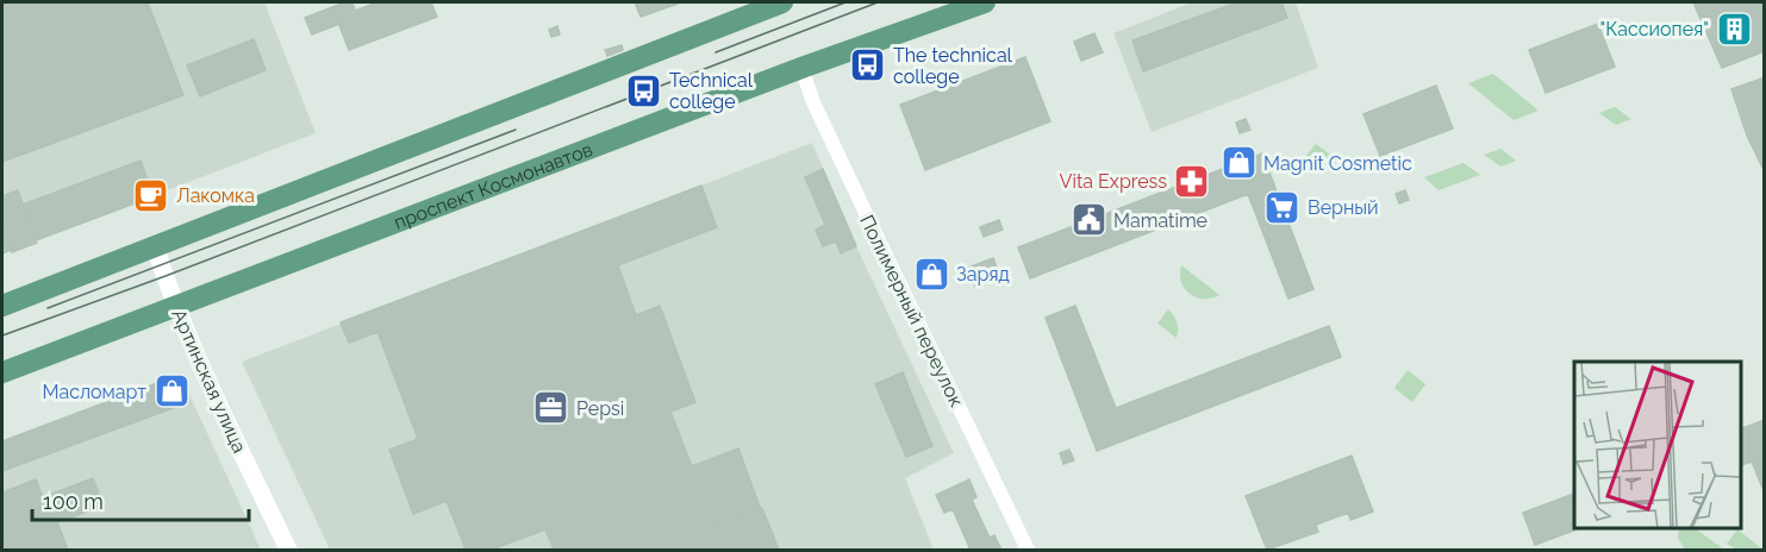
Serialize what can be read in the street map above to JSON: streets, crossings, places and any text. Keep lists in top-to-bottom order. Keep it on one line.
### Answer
{"streets":{"main road":["проспект Космонавтов"],"street":["Полимерный переулок","Артинская улица"]},"crossings":[["проспект Космонавтов","Полимерный переулок"],["проспект Космонавтов","Артинская улица"]],"places":{"building":["\"Кассиопея\""],"bus stop":["The technical college","Technical college"],"shop":["Magnit Cosmetic","Заряд","Масломарт"],"pharmacy":["Vita Express"],"cafe":["Лакомка"],"supermarket":["Верный"],"public building":["Mamatime"],"office":["Pepsi"]},"scale_bar":"100 m"}
